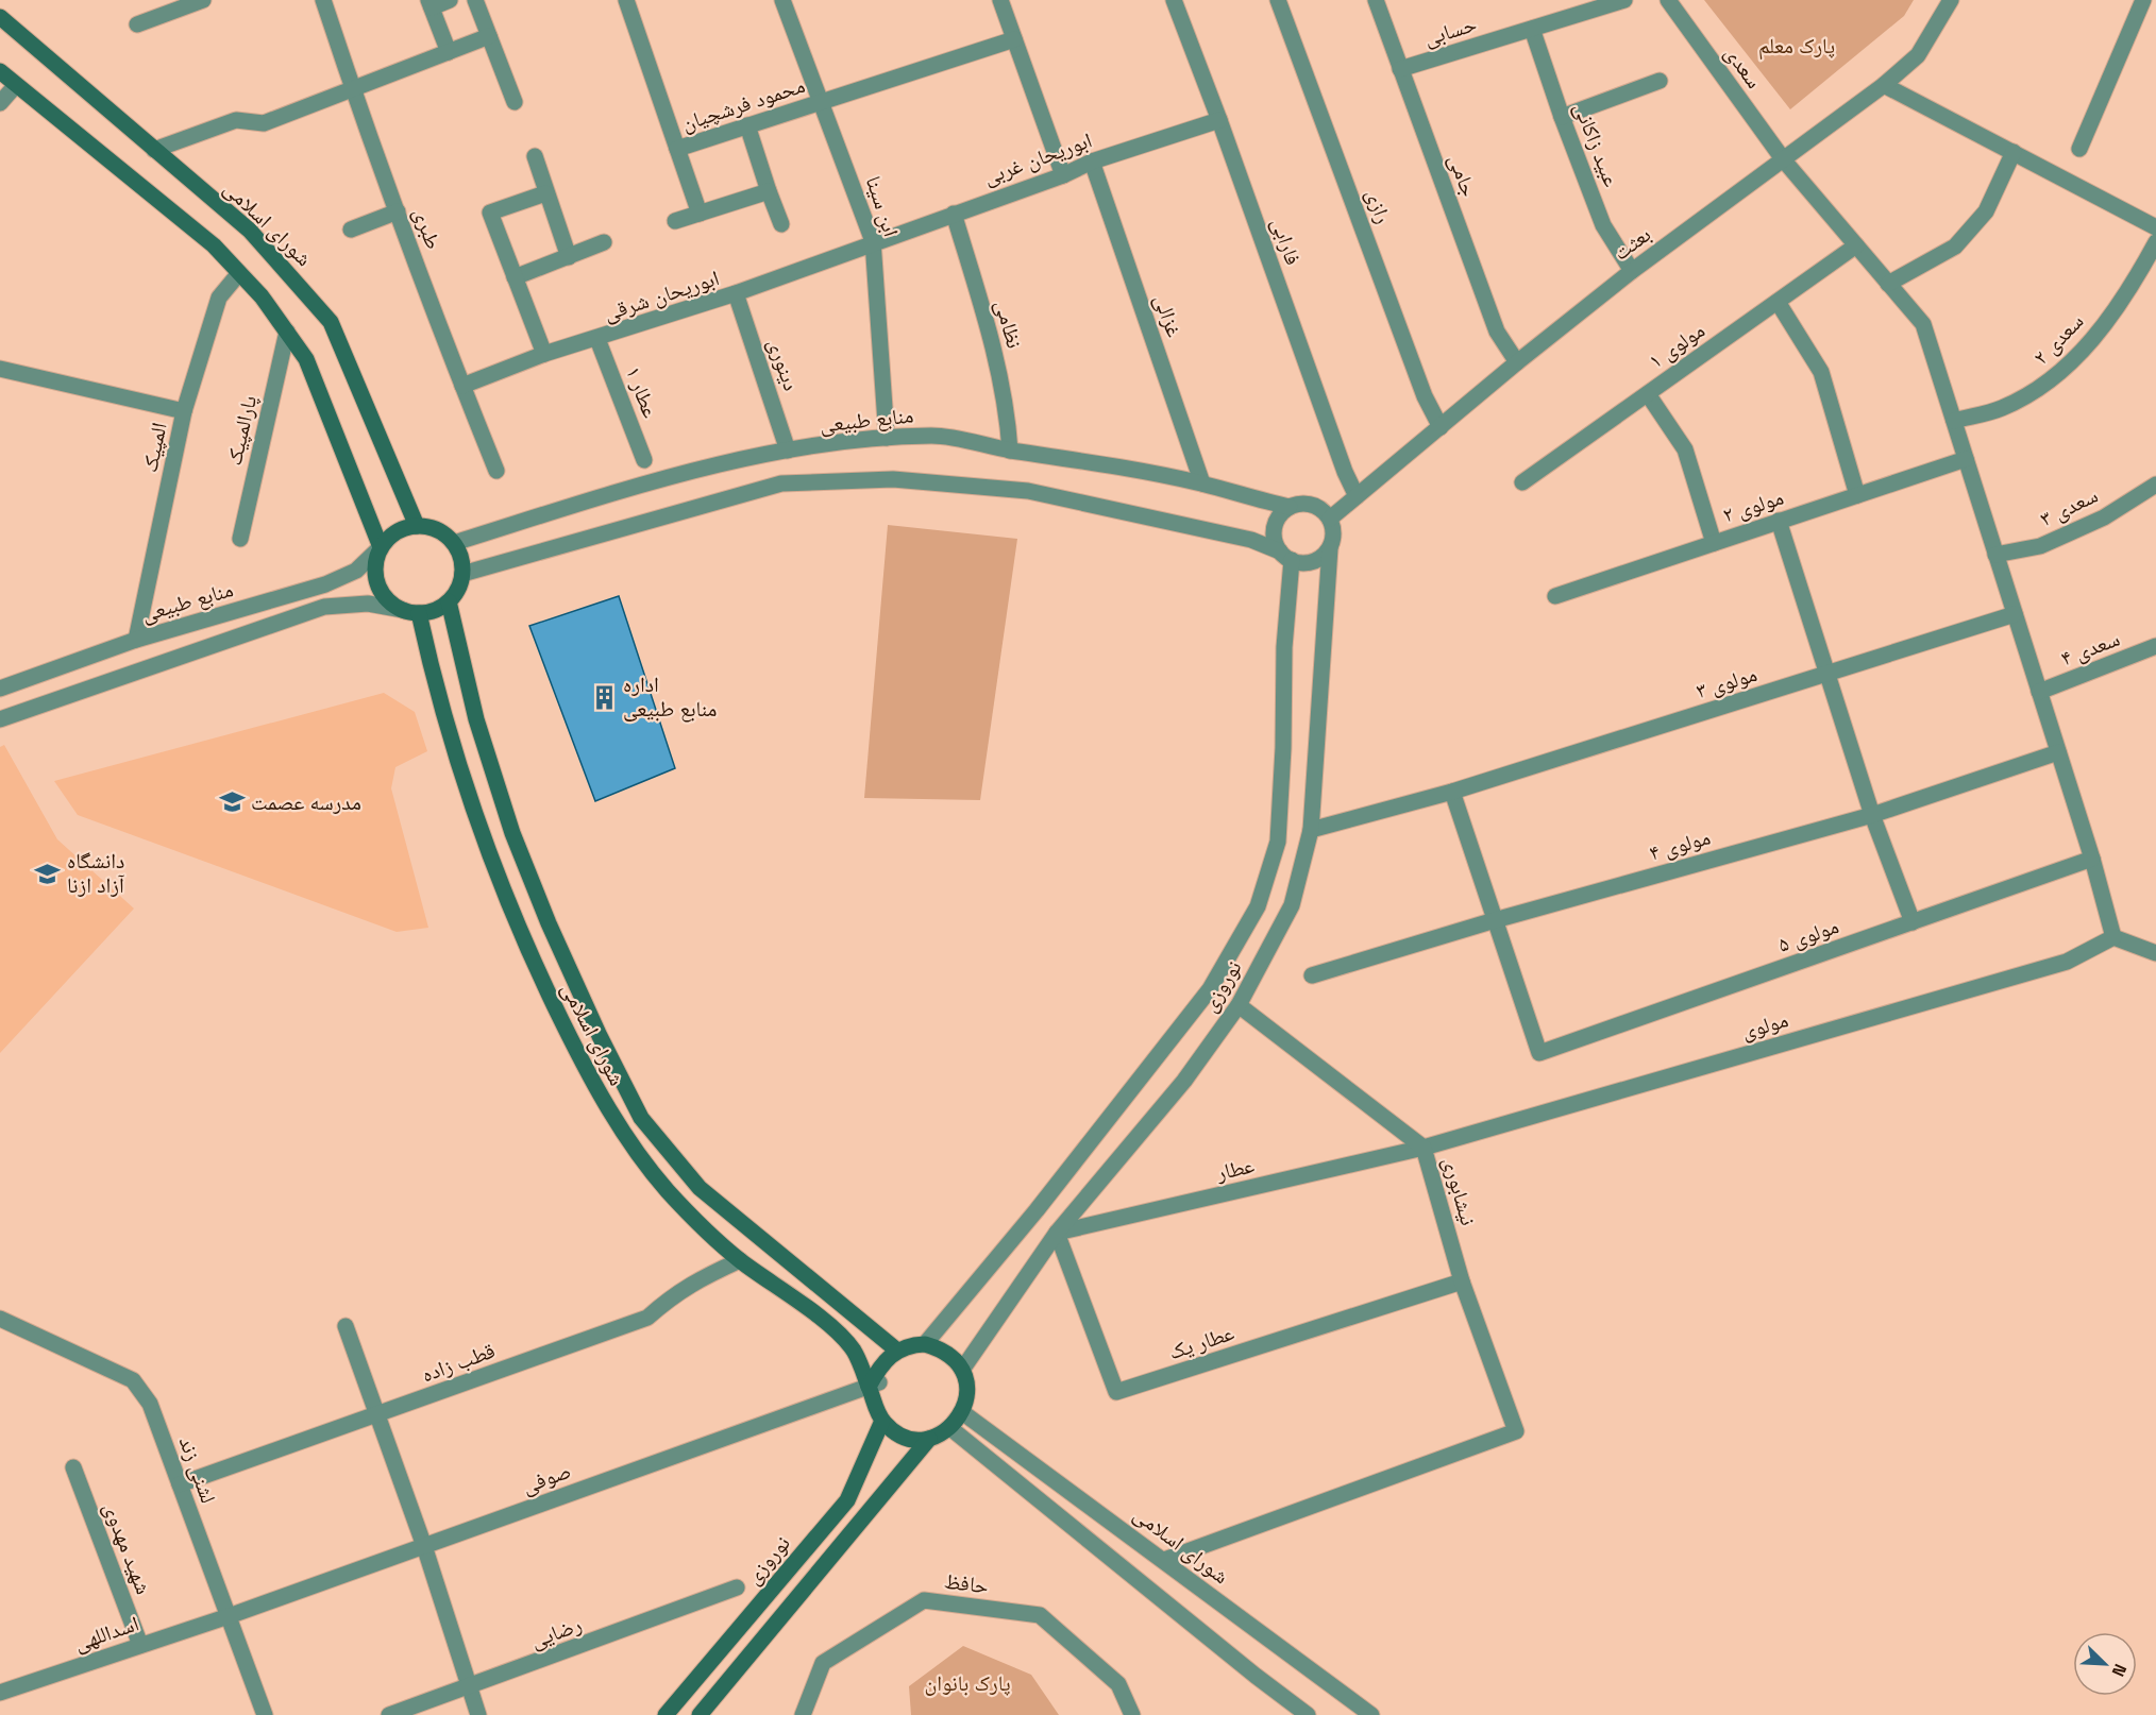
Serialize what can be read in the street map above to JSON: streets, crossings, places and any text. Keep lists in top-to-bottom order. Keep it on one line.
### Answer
{"streets":{"main road":["شورای اسلامی","نوروزی"],"street":["حسابی","سعدی","محمود فرشچیان","عبید زاکانی","ابوریحان غربی","جامی","ابن سینا","رازی","طبری","فارابی","بعثت","ابوریحان شرقی","غزالی","نظامی","سعدی ۲","مولوی ۱","دینوری","عطار ۱","منابع طبیعی","پارالمپیک","المپیک","مولوی ۲","سعدی ۳","سعدی ۴","مولوی ۳","مولوی ۴","مولوی ۵","مولوی","عطار","نیشابوری","عطار یک","قطب زاده","لشنی زند","صوفی","شهید مهدوی","حافظ","رضایی","اسداللهی"]},"crossings":[["حسابی","عبید زاکانی"],["حسابی","جامی"],["سعدی","بعثت"],["سعدی","سعدی ۲"],["سعدی","مولوی ۱"],["سعدی","مولوی ۲"],["سعدی","سعدی ۳"],["سعدی","سعدی ۴"],["سعدی","مولوی ۳"],["سعدی","مولوی ۴"],["سعدی","مولوی ۵"],["سعدی","مولوی"],["محمود فرشچیان","ابن سینا"],["عبید زاکانی","بعثت"],["ابوریحان غربی","ابن سینا"],["ابوریحان غربی","فارابی"],["ابوریحان غربی","ابوریحان شرقی"],["ابوریحان غربی","غزالی"],["ابوریحان غربی","نظامی"],["جامی","بعثت"],["ابن سینا","ابوریحان شرقی"],["ابن سینا","منابع طبیعی"],["رازی","بعثت"],["شورای اسلامی","منابع طبیعی"],["شورای اسلامی","نوروزی"],["شورای اسلامی","نیشابوری"],["شورای اسلامی","قطب زاده"],["شورای اسلامی","صوفی"],["طبری","ابوریحان شرقی"],["فارابی","بعثت"],["بعثت","منابع طبیعی"],["بعثت","نوروزی"],["ابوریحان شرقی","دینوری"],["ابوریحان شرقی","عطار ۱"],["غزالی","منابع طبیعی"],["نظامی","منابع طبیعی"],["دینوری","منابع طبیعی"],["منابع طبیعی","المپیک"],["منابع طبیعی","نوروزی"],["مولوی ۳","نوروزی"],["مولوی ۴","مولوی ۵"],["نوروزی","عطار"],["نوروزی","نیشابوری"],["نوروزی","عطار یک"],["نوروزی","صوفی"],["مولوی","عطار"],["مولوی","نیشابوری"],["عطار","نیشابوری"],["عطار","عطار یک"],["نیشابوری","عطار یک"],["قطب زاده","لشنی زند"],["لشنی زند","صوفی"],["لشنی زند","اسداللهی"],["صوفی","اسداللهی"],["شهید مهدوی","اسداللهی"]],"parks":["پارک معلم","پارک بانوان"],"places":{"building":["اداره منابع طبیعی"],"school or university":["مدرسه عصمت","دانشگاه آزاد ازنا"]},"north":"bottom right"}
